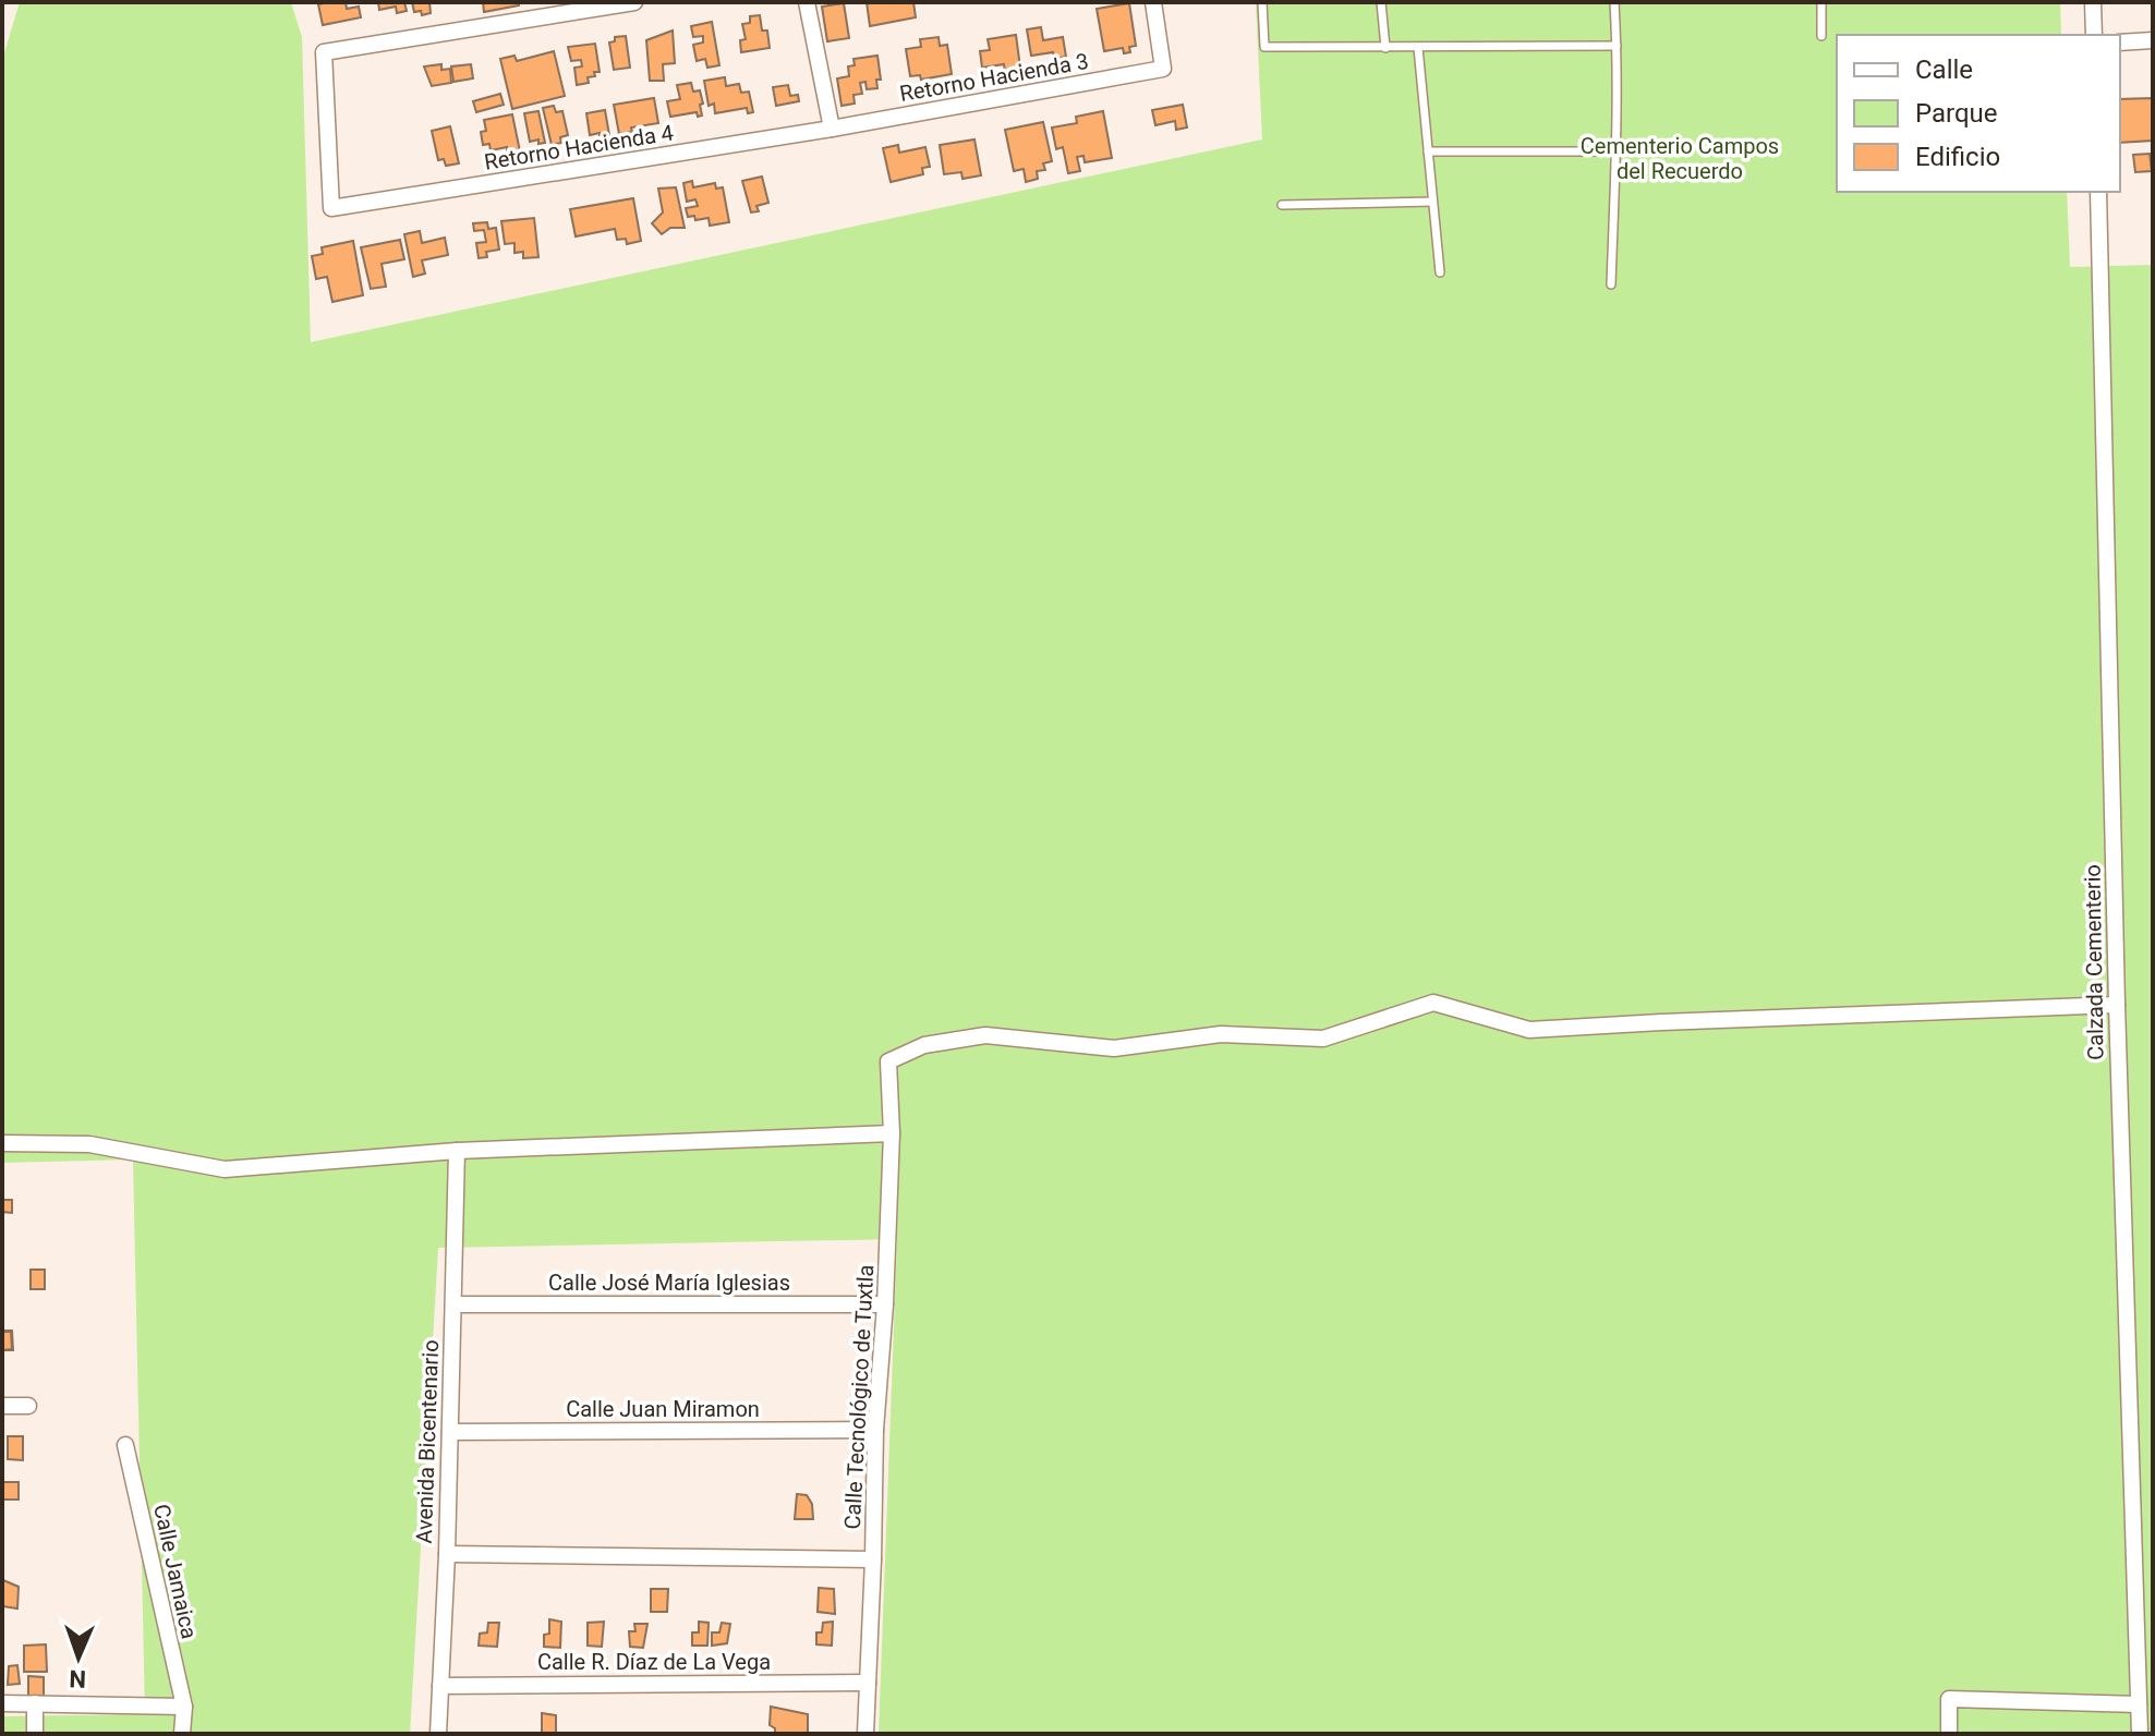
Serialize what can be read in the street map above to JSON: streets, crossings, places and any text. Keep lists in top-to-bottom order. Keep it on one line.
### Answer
{"streets":{"street":["Retorno Hacienda 3","Retorno Hacienda 4","Calzada Cementerio","Calle José María Iglesias","Calle Tecnológico de Tuxtla","Calle Juan Miramon","Avenida Bicentenario","Calle Jamaica","Calle R. Díaz de La Vega"]},"crossings":[["Retorno Hacienda 3","Retorno Hacienda 4"],["Calzada Cementerio","Calle Tecnológico de Tuxtla"],["Calle José María Iglesias","Calle Tecnológico de Tuxtla"],["Calle José María Iglesias","Avenida Bicentenario"],["Calle Tecnológico de Tuxtla","Calle Juan Miramon"],["Calle Tecnológico de Tuxtla","Calle R. Díaz de La Vega"],["Calle Juan Miramon","Avenida Bicentenario"],["Avenida Bicentenario","Calle R. Díaz de La Vega"]],"parks":["Cementerio Campos del Recuerdo"],"legend":["Calle","Parque","Edificio"],"north":"bottom"}
